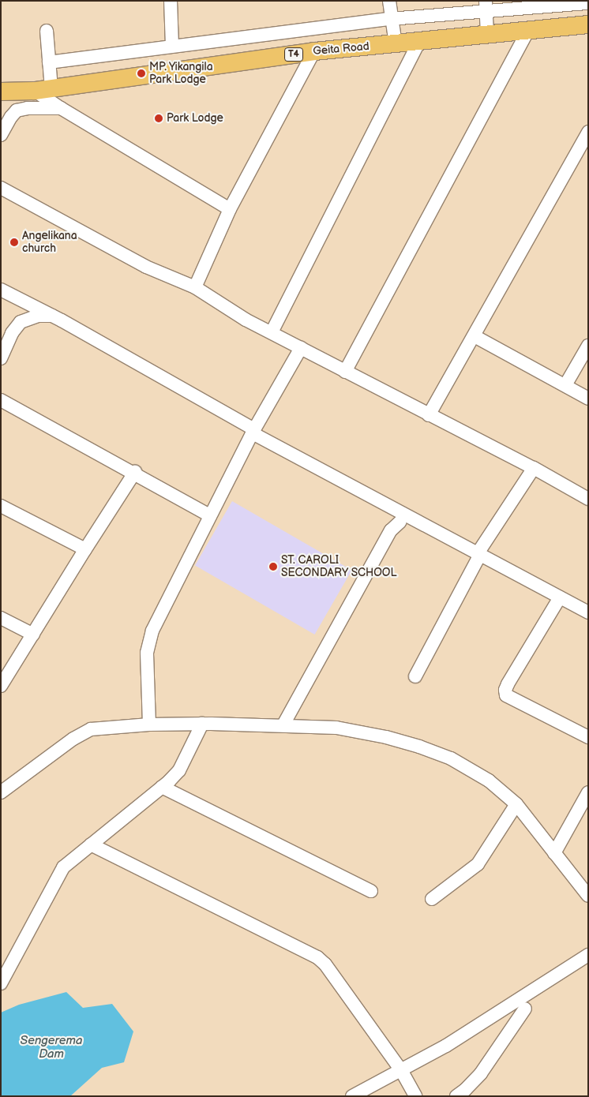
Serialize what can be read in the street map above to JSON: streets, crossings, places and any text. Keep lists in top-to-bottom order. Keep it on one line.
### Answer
{"streets":{"highway":["Geita Road","T4"]},"water":["Sengerema Dam"],"places":["MP. Yikangila Park Lodge","Park Lodge","Angelikana church","ST. CAROLI SECONDARY SCHOOL"]}
